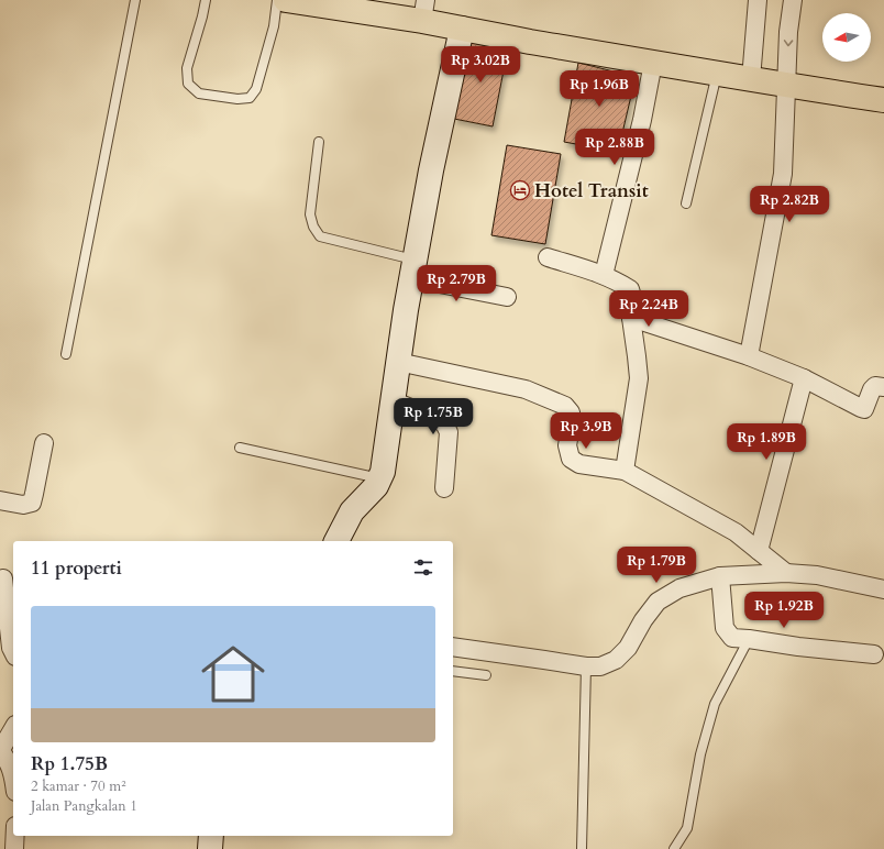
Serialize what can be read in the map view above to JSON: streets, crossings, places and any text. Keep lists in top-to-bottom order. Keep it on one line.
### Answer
{"places":{"hotel":["Hotel Transit"]},"north":"left","page":{"price":["Rp 3.02B","Rp 1.96B","Rp 2.88B","Rp 2.82B","Rp 2.79B","Rp 2.24B","Rp 1.75B","Rp 3.9B","Rp 1.89B","Rp 1.79B","Rp 1.92B"],"heading":"11 properti","list":[{"name":"Rp 1.75B","note":"2 kamar · 70 m² · Jalan Pangkalan 1"}]}}
